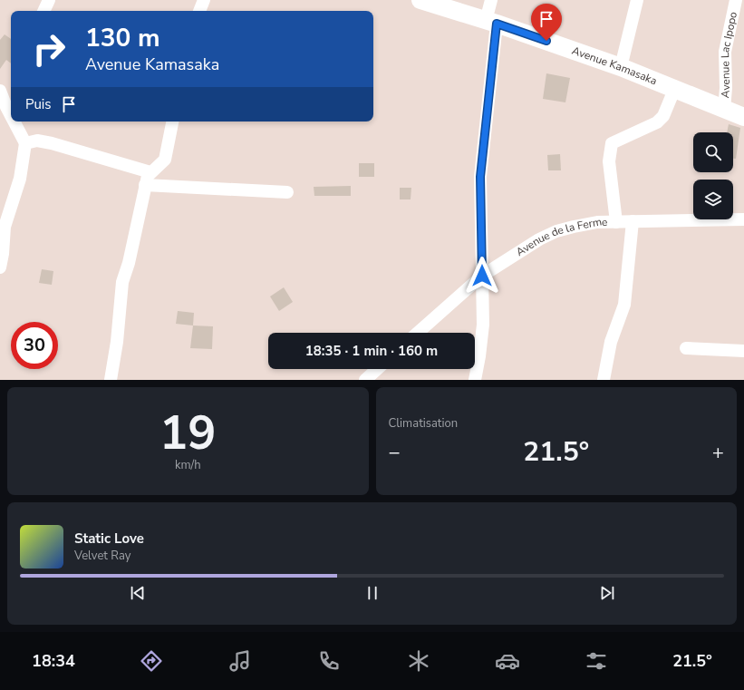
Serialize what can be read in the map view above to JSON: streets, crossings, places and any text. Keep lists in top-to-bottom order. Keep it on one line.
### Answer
{"streets":{"street":["Avenue Lac Ipopo","Avenue Kamasaka","Avenue de la Ferme"]},"crossings":[["Avenue Lac Ipopo","Avenue Kamasaka"]],"page":{"turn":["130 m","Avenue Kamasaka"],"then":"Puis","limit":"30","trip":"18:35 · 1 min · 160 m","tile":[["19","km/h"],"Climatisation"],"heat":["−","21.5°","+"],"song":["Static Love","Velvet Ray"],"tabs":["18:34","21.5°"]}}
